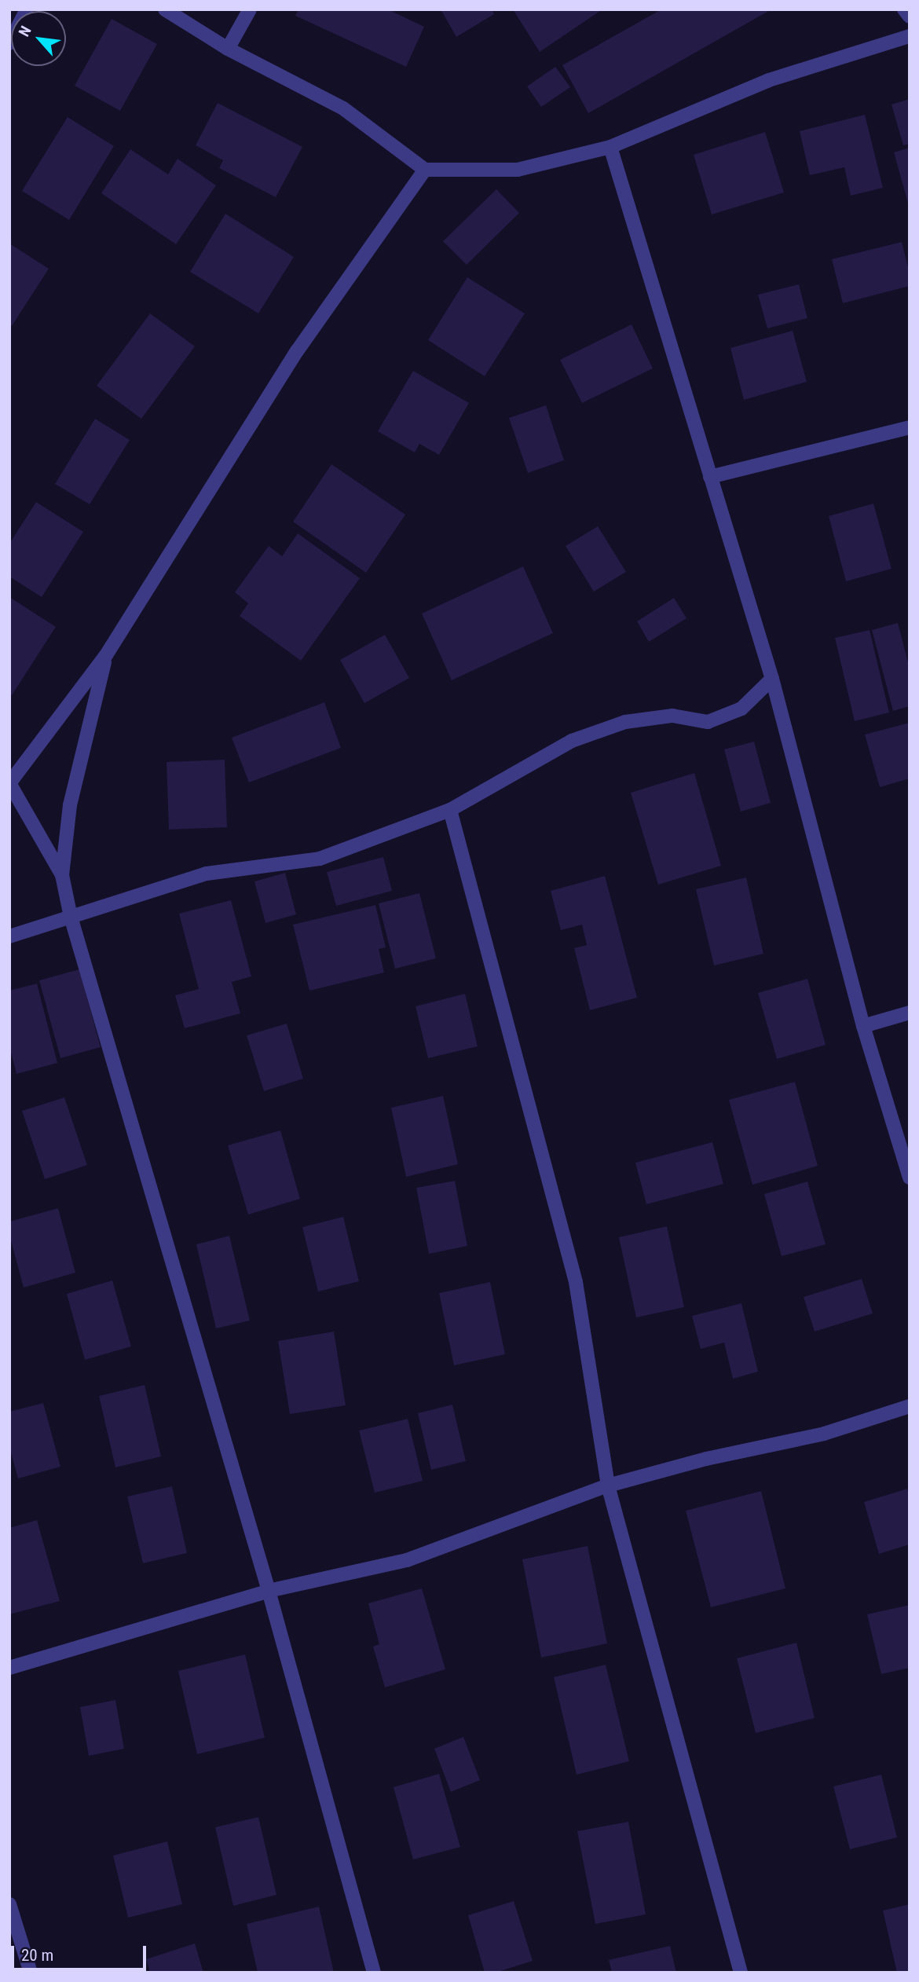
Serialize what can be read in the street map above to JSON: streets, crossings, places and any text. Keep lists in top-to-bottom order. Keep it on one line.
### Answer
{"scale_bar":"20 m","north":"top left"}
